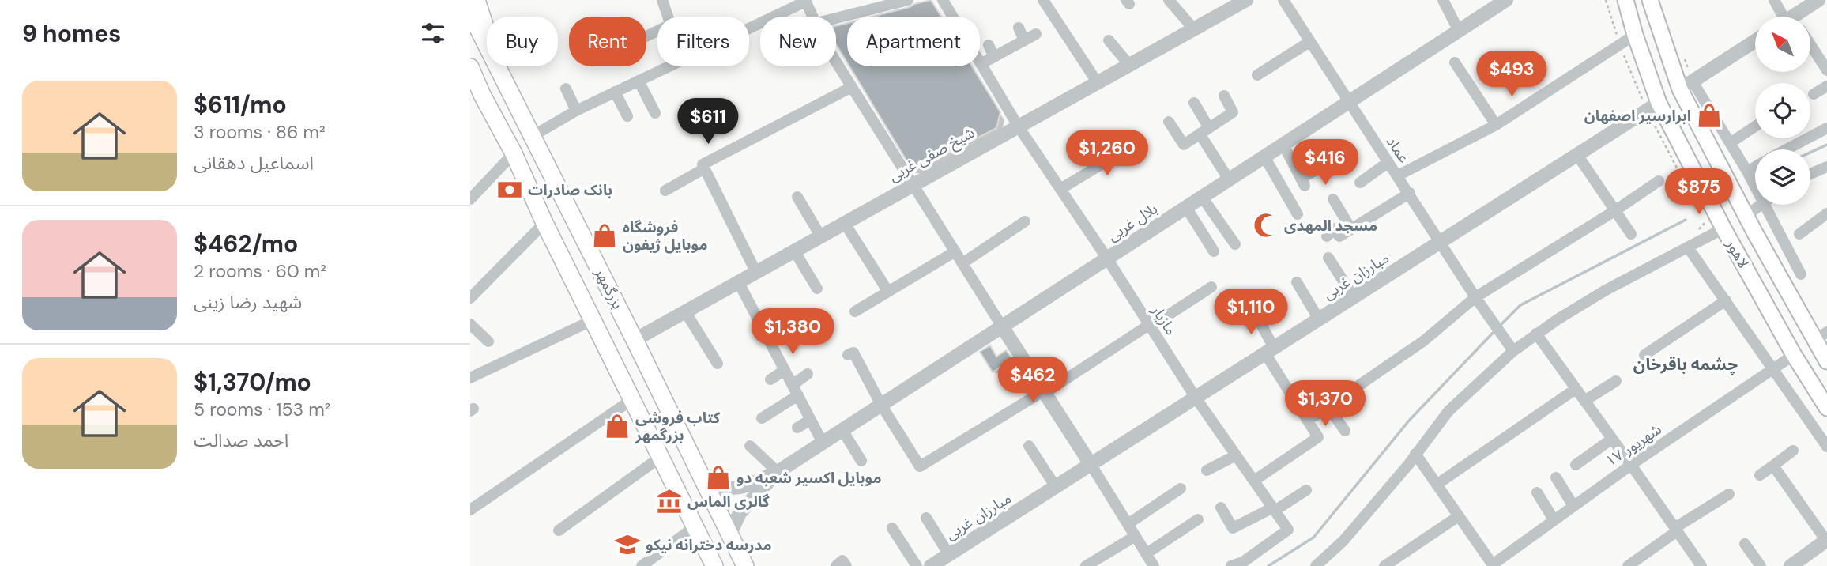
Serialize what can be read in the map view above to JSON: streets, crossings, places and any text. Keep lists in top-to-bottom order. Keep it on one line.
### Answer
{"streets":{"main road":["لاهور","بزرگمهر"],"street":["عماد","شیخ صفی غربی","بلال غربی","مبارزان غربی","مازیار","۱۷ شهریور"]},"crossings":[["عماد","بلال غربی"],["عماد","مبارزان غربی"],["شیخ صفی غربی","بزرگمهر"],["شیخ صفی غربی","مازیار"],["بلال غربی","مازیار"],["لاهور","مبارزان غربی"],["لاهور","۱۷ شهریور"],["مبارزان غربی","مازیار"]],"districts":["چشمه باقرخان"],"places":{"shop":["ابرارسیر اصفهان","فروشگاه موبایل ژیفون","کتاب فروشی بزرگمهر","موبایل اکسیر شعبه دو"],"bank":["بانک صادرات"],"mosque":["مسجد المهدی"],"museum":["گالری الماس"],"school or university":["مدرسه دخترانه نیکو"]},"north":"top left","page":{"heading":"9 homes","chip":["Buy","Rent","Filters","New","Apartment"],"price":["$493","$611","$1,260","$416","$875","$1,110","$1,380","$462","$1,370"],"list":[{"name":"$611/mo","note":"3 rooms · 86 m² · اسماعیل دهقانی"},{"name":"$462/mo","note":"2 rooms · 60 m² · شهید رضا زینی"},{"name":"$1,370/mo","note":"5 rooms · 153 m² · احمد صدالت"}]}}
